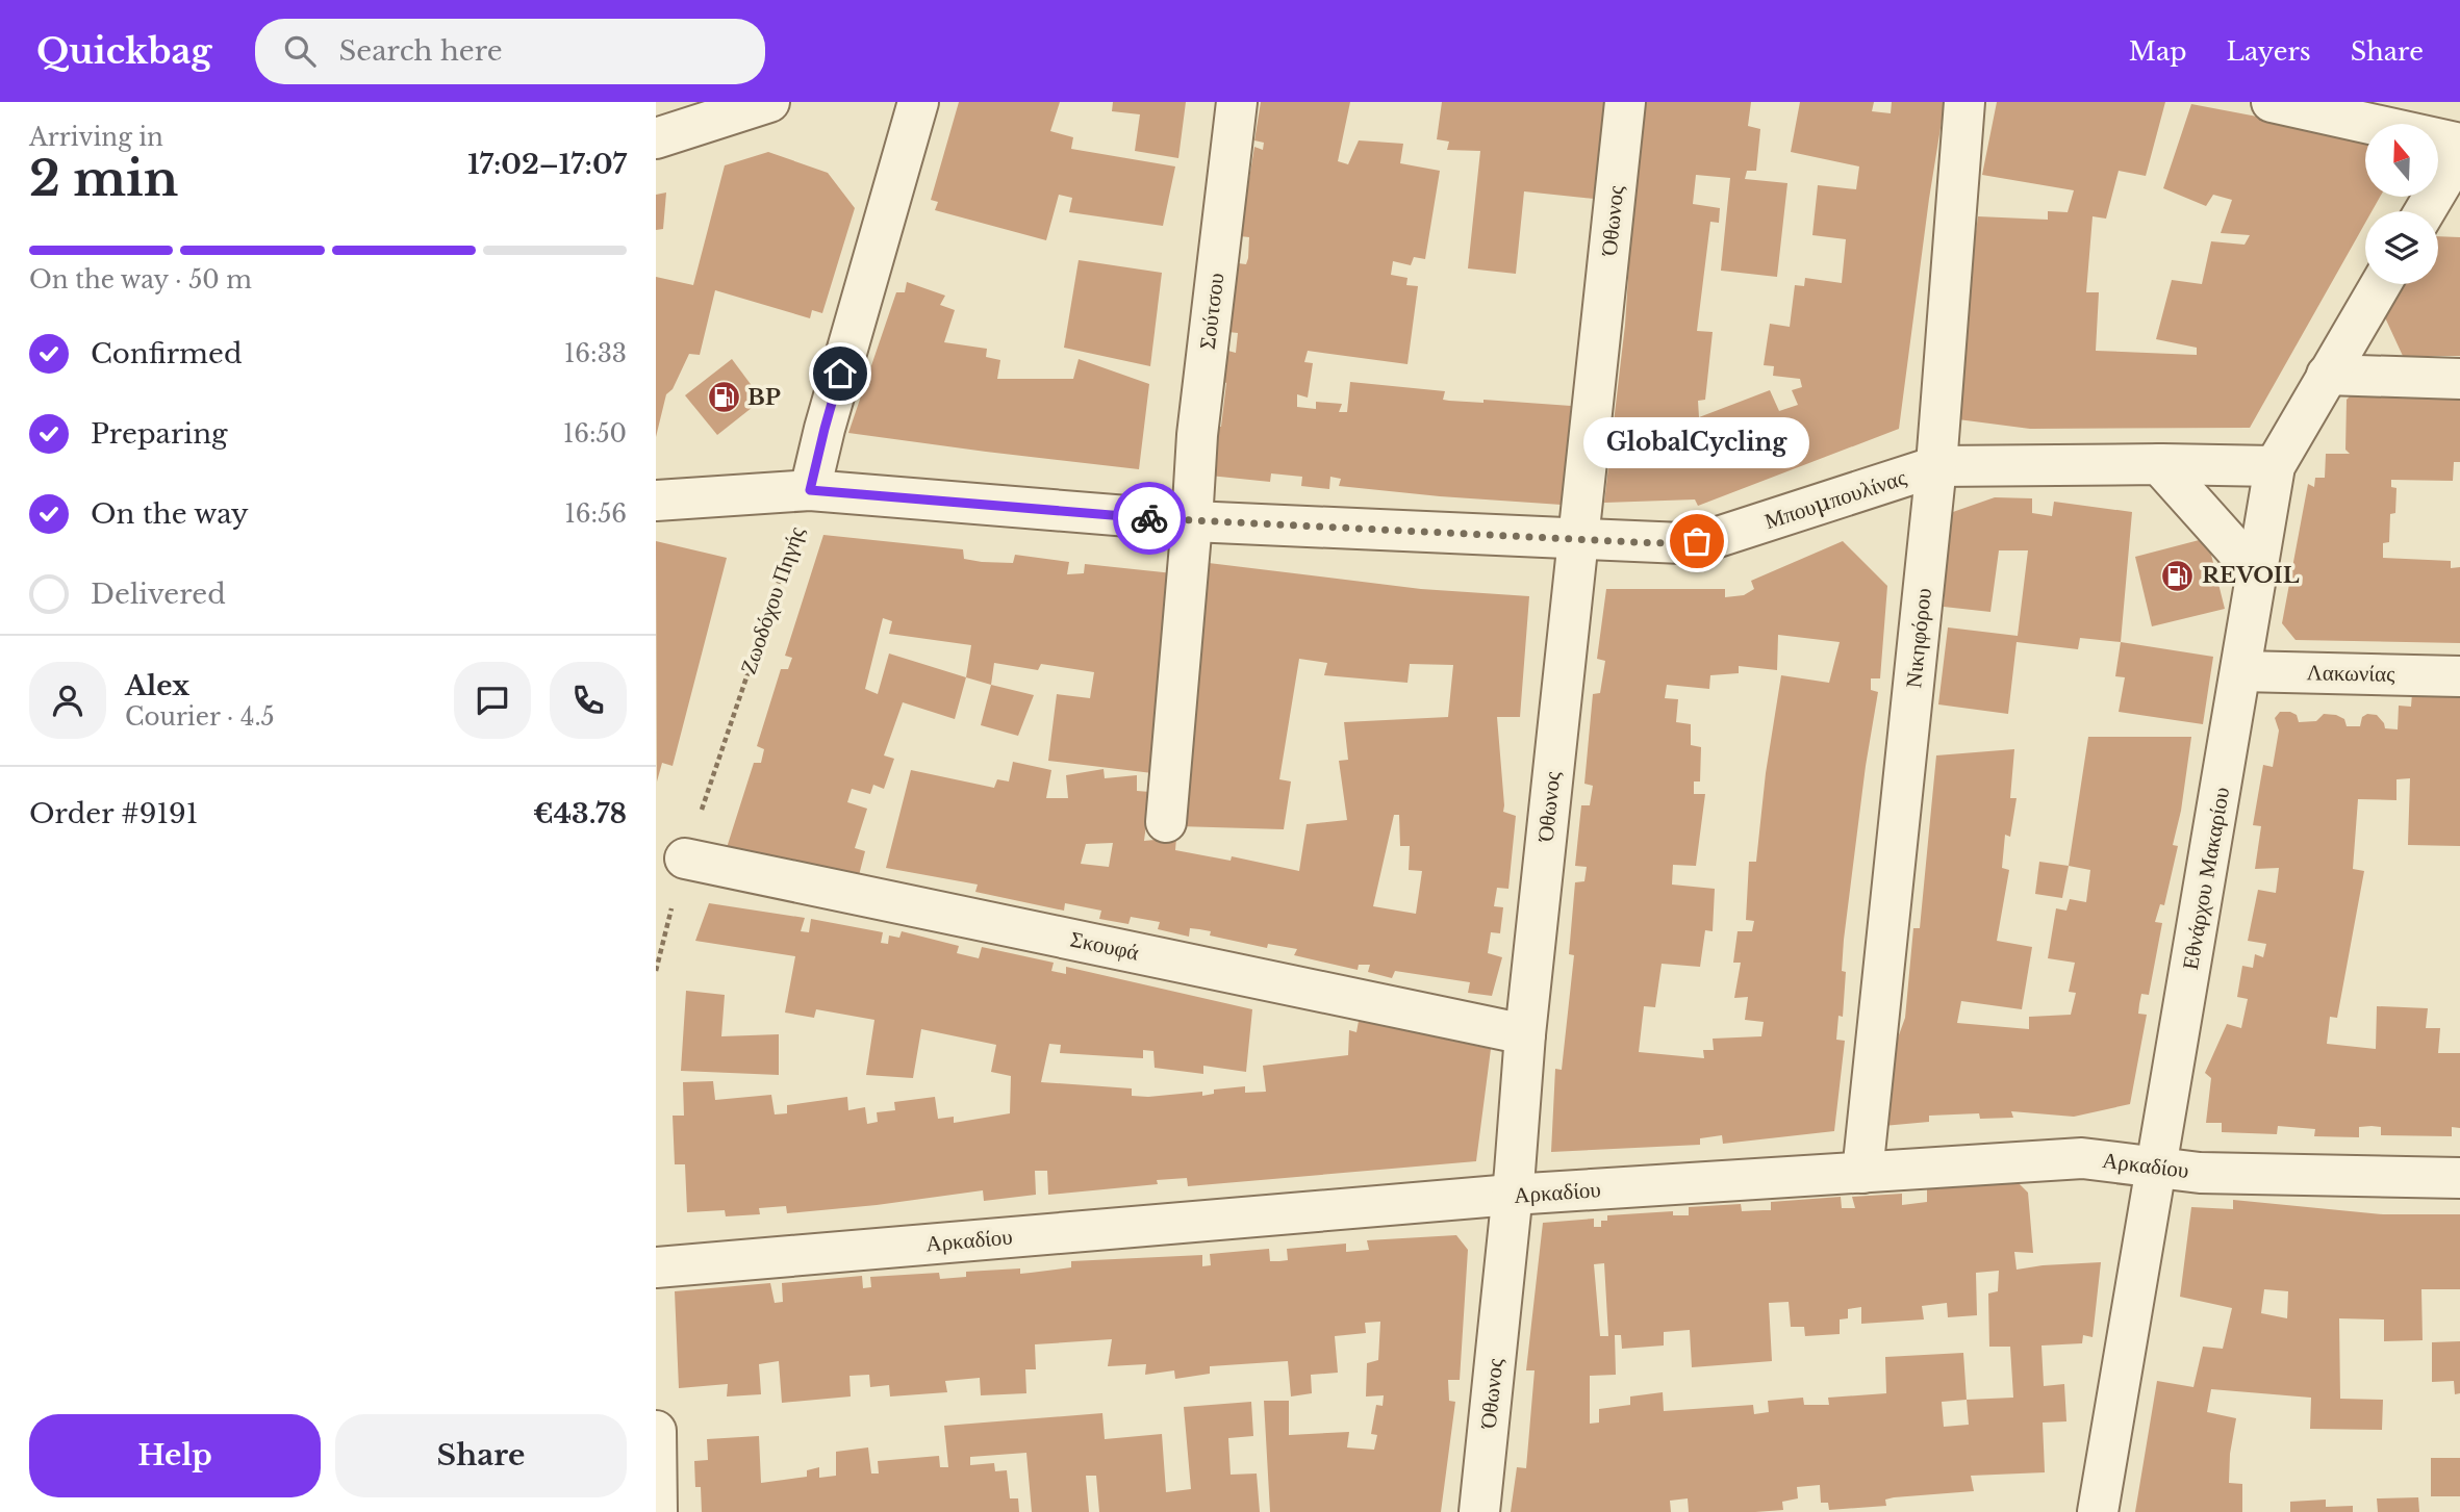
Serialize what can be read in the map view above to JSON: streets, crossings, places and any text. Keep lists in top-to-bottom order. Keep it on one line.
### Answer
{"streets":{"street":["Όθωνος","Σούτσου","Μπουμπουλίνας","Νικηφόρου","Λακωνίας","Εθνάρχου Μακαρίου","Σκουφά","Αρκαδίου"],"path":["Ζωοδόχου Πηγής"]},"crossings":[["Όθωνος","Μπουμπουλίνας"],["Όθωνος","Σκουφά"],["Όθωνος","Αρκαδίου"],["Σούτσου","Μπουμπουλίνας"],["Μπουμπουλίνας","Ζωοδόχου Πηγής"],["Μπουμπουλίνας","Νικηφόρου"],["Μπουμπουλίνας","Εθνάρχου Μακαρίου"],["Ζωοδόχου Πηγής","Σκουφά"],["Νικηφόρου","Αρκαδίου"],["Λακωνίας","Εθνάρχου Μακαρίου"],["Εθνάρχου Μακαρίου","Αρκαδίου"]],"places":{"fuel station":["BP","REVOIL"],"other":["GlobalCycling"]},"north":"top","page":{"header":"Quickbag","search":"Search here","nav":["Map","Layers","Share"],"heading":["2 min","Arriving in","17:02–17:07"],"panel":["Alex","Courier · 4.5","Order #9191","€43.78"],"bar":"On the way · 50 m","list":[["Confirmed","16:33"],["Preparing","16:50"],["On the way","16:56"],"Delivered"],"bubble":"GlobalCycling","buttons":["Help","Share"]}}
